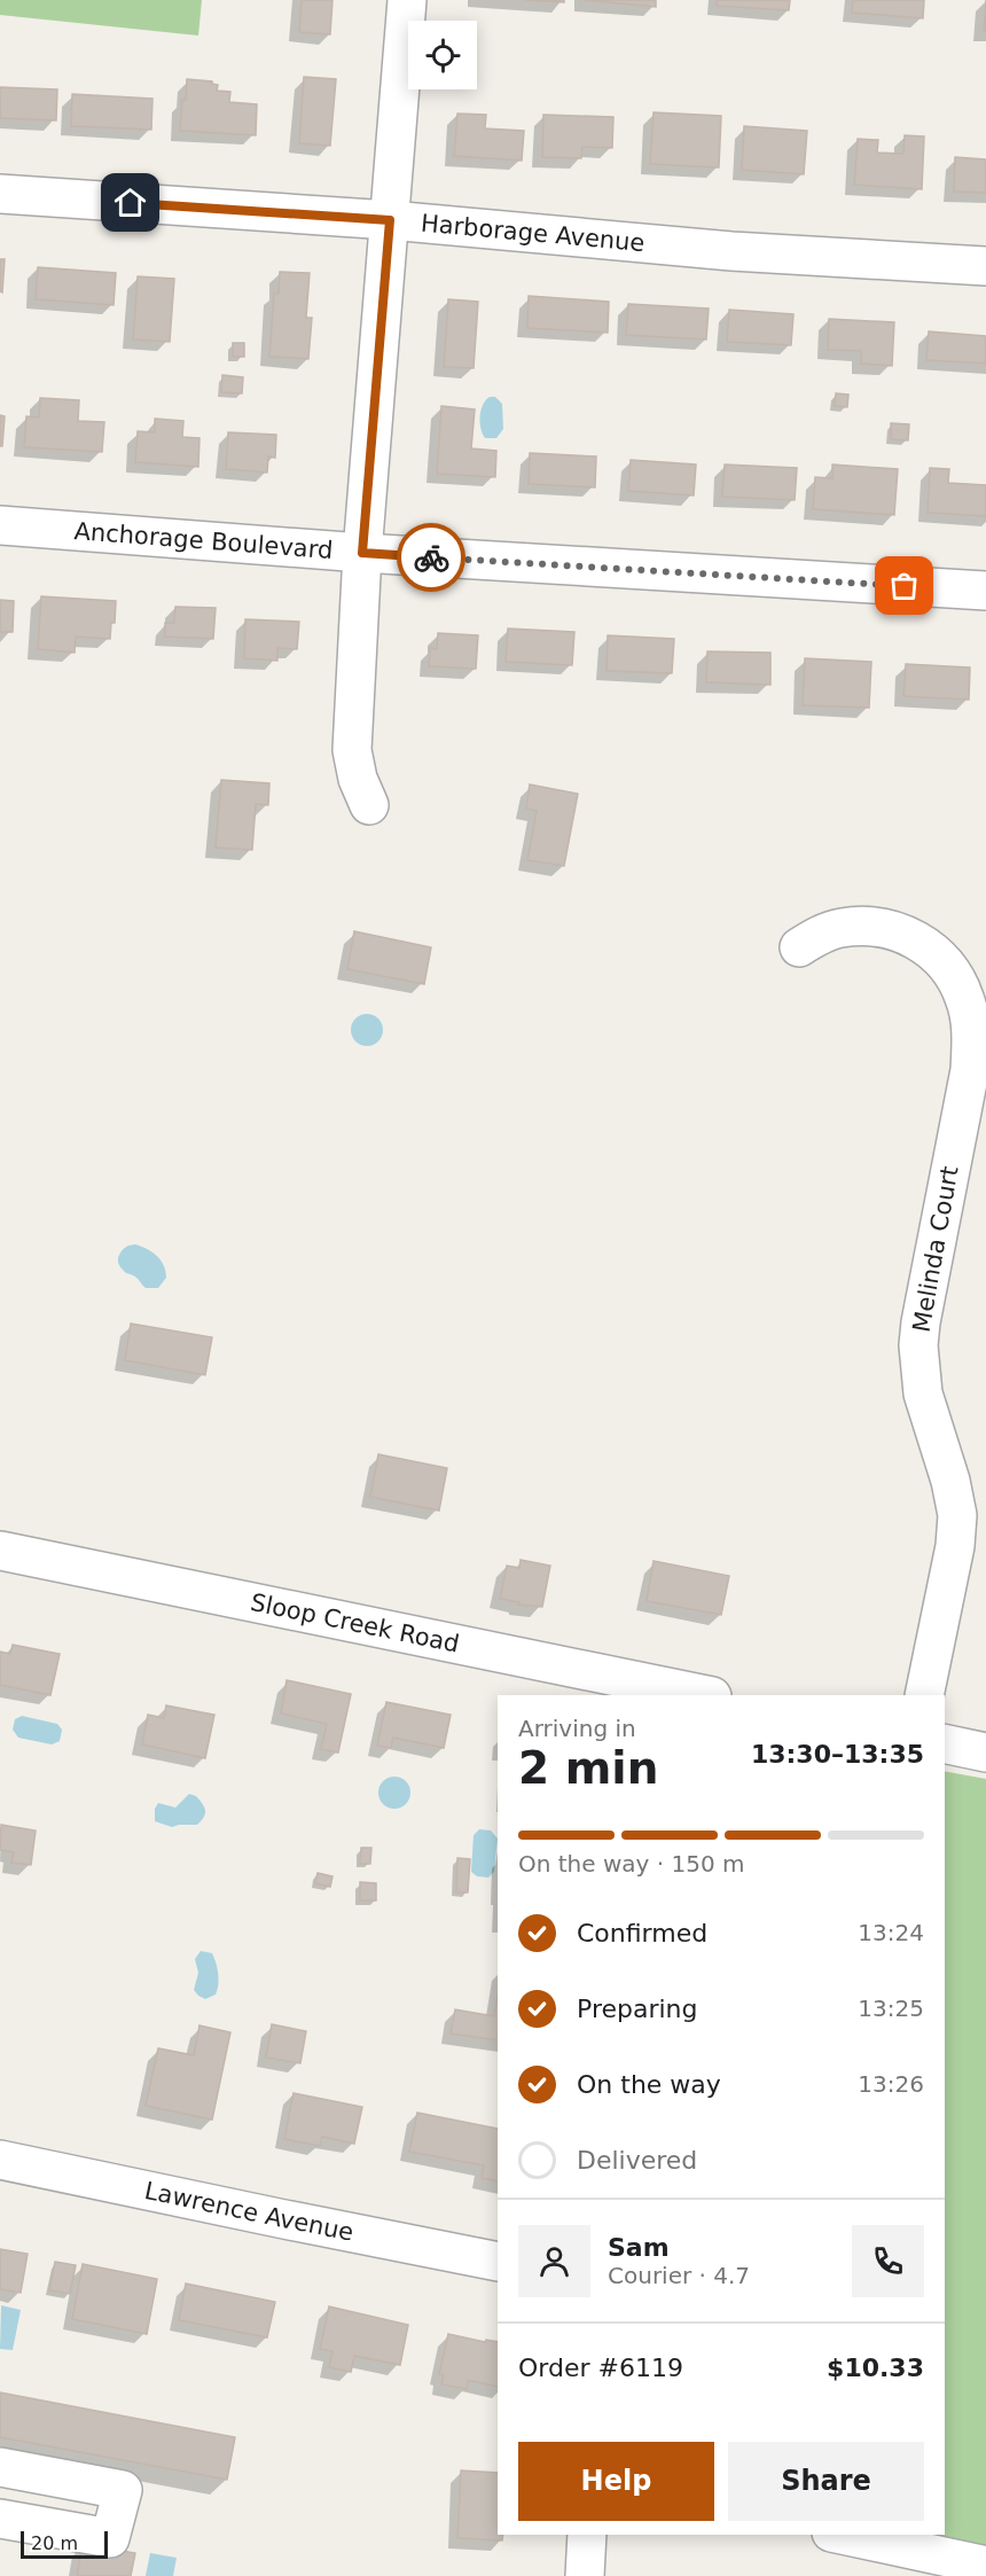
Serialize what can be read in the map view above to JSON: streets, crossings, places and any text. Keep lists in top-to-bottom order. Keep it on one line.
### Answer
{"streets":{"street":["Harborage Avenue","Anchorage Boulevard","Melinda Court","Sloop Creek Road","Lawrence Avenue"]},"scale_bar":"20 m","page":{"heading":["2 min","Arriving in","13:30–13:35"],"panel":["Sam","Courier · 4.7","Order #6119","$10.33"],"bar":"On the way · 150 m","list":[["Confirmed","13:24"],["Preparing","13:25"],["On the way","13:26"],"Delivered"],"buttons":["Help","Share"],"scale":"20 m"}}
